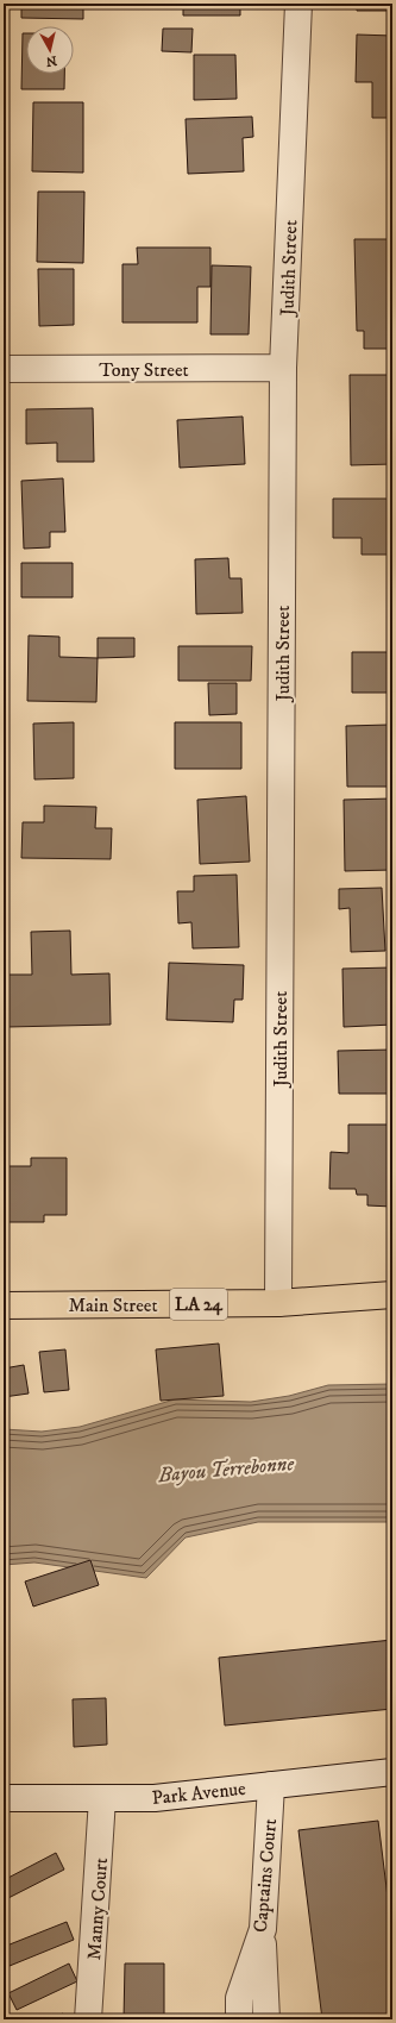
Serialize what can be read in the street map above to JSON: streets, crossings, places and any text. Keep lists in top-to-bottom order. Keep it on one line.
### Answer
{"streets":{"main road":["Main Street","LA 24"],"street":["Judith Street","Tony Street","Park Avenue","Captains Court","Manny Court"]},"crossings":[["Judith Street","Tony Street"],["Judith Street","Main Street"],["Park Avenue","Captains Court"],["Park Avenue","Manny Court"]],"water":["Bayou Terrebonne"],"north":"bottom"}
